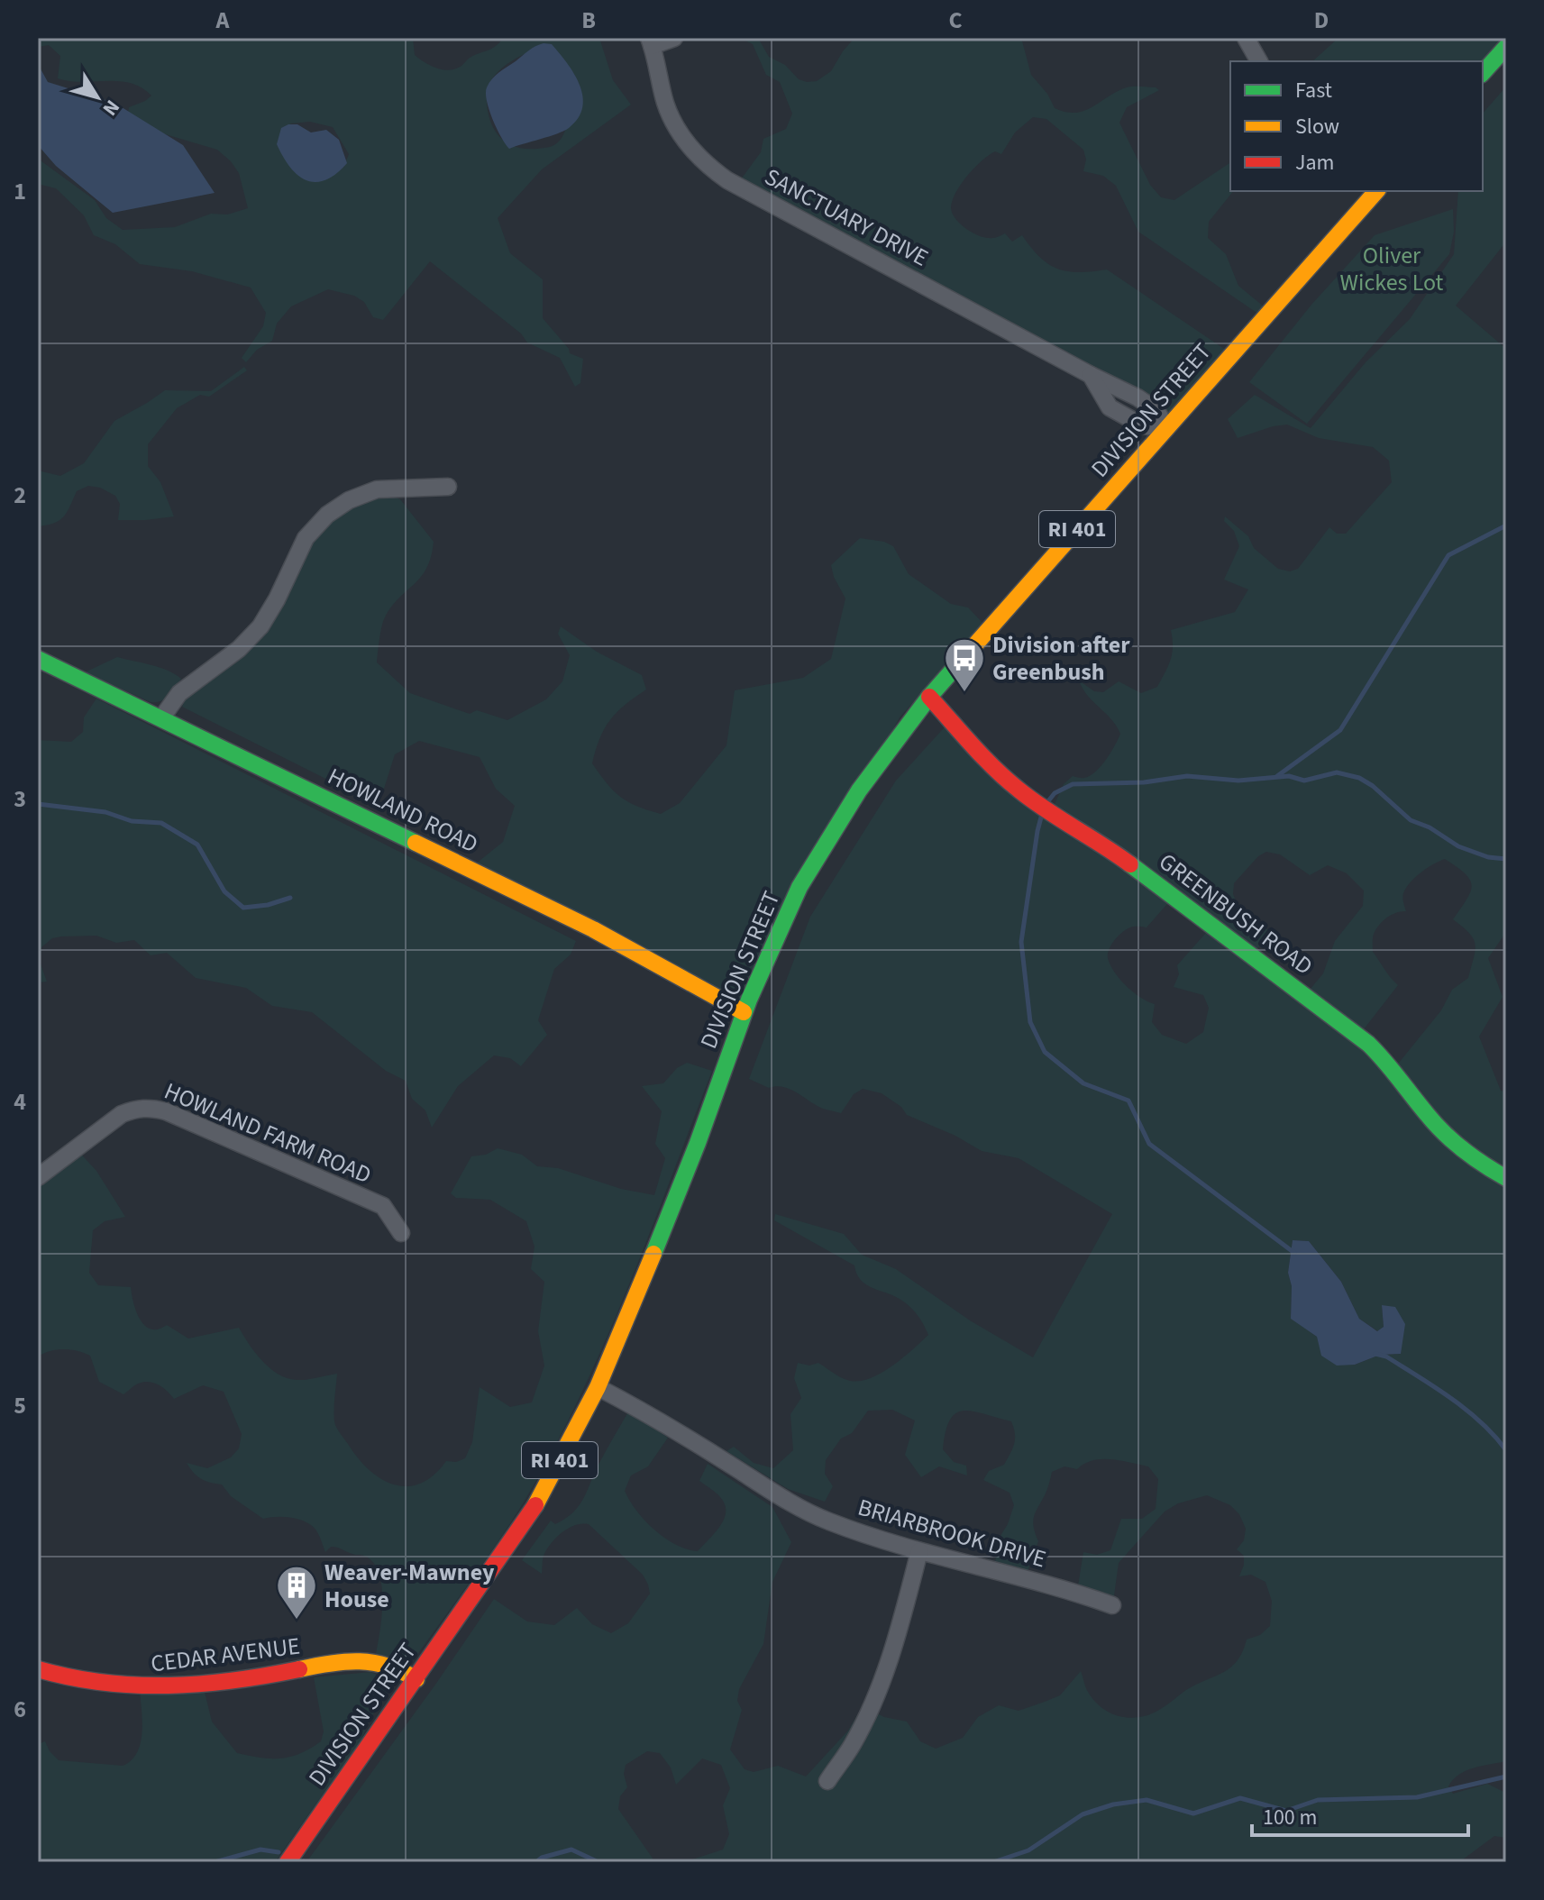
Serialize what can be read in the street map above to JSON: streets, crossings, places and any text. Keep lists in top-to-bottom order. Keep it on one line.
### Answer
{"streets":{"main road":["DIVISION STREET","RI 401","HOWLAND ROAD","GREENBUSH ROAD","CEDAR AVENUE"],"street":["SANCTUARY DRIVE","HOWLAND FARM ROAD","BRIARBROOK DRIVE"]},"crossings":[["SANCTUARY DRIVE","DIVISION STREET"],["DIVISION STREET","HOWLAND ROAD"],["DIVISION STREET","GREENBUSH ROAD"],["DIVISION STREET","BRIARBROOK DRIVE"],["DIVISION STREET","CEDAR AVENUE"]],"parks":["Oliver Wickes Lot"],"places":{"bus stop":["Division after Greenbush"],"building":["Weaver-Mawney House"]},"legend":["Fast","Slow","Jam"],"scale_bar":"100 m","north":"bottom right","grid":{"columns":["A","B","C","D"],"rows":["1","2","3","4","5","6"]}}
